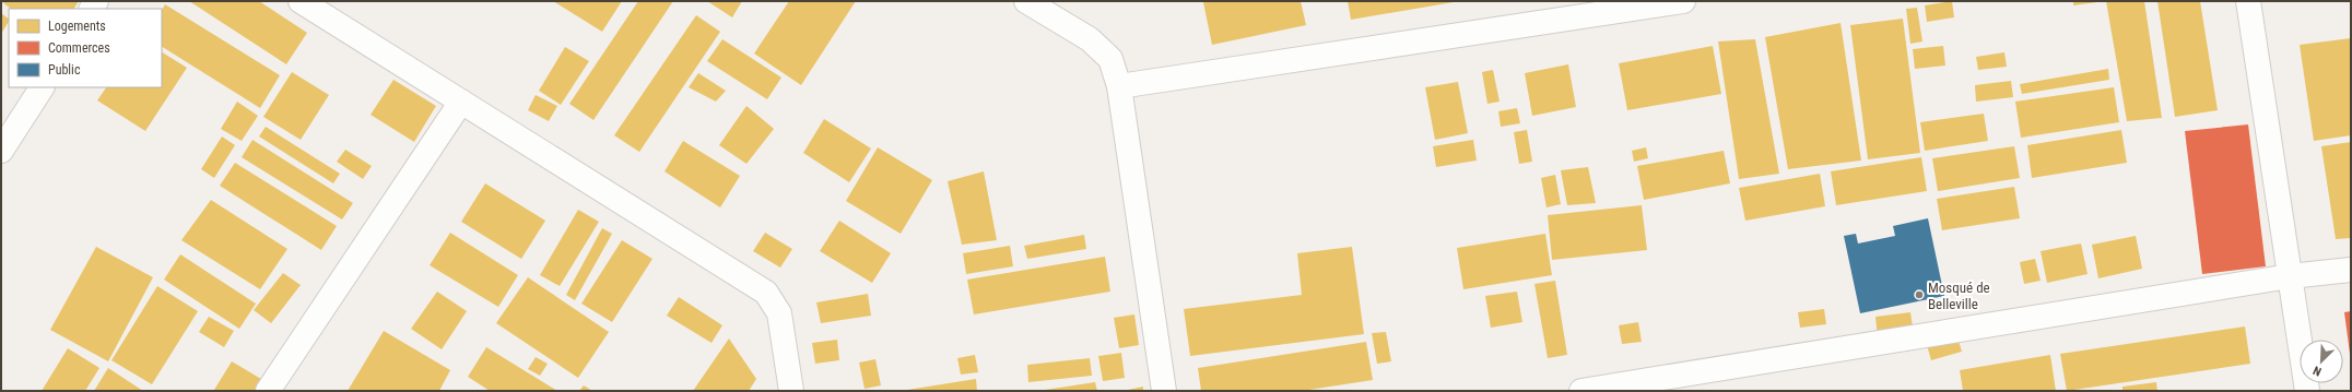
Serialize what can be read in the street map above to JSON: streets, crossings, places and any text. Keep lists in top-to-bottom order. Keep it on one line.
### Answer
{"places":["Mosqué de Belleville"],"legend":["Logements","Commerces","Public"],"north":"bottom left"}
